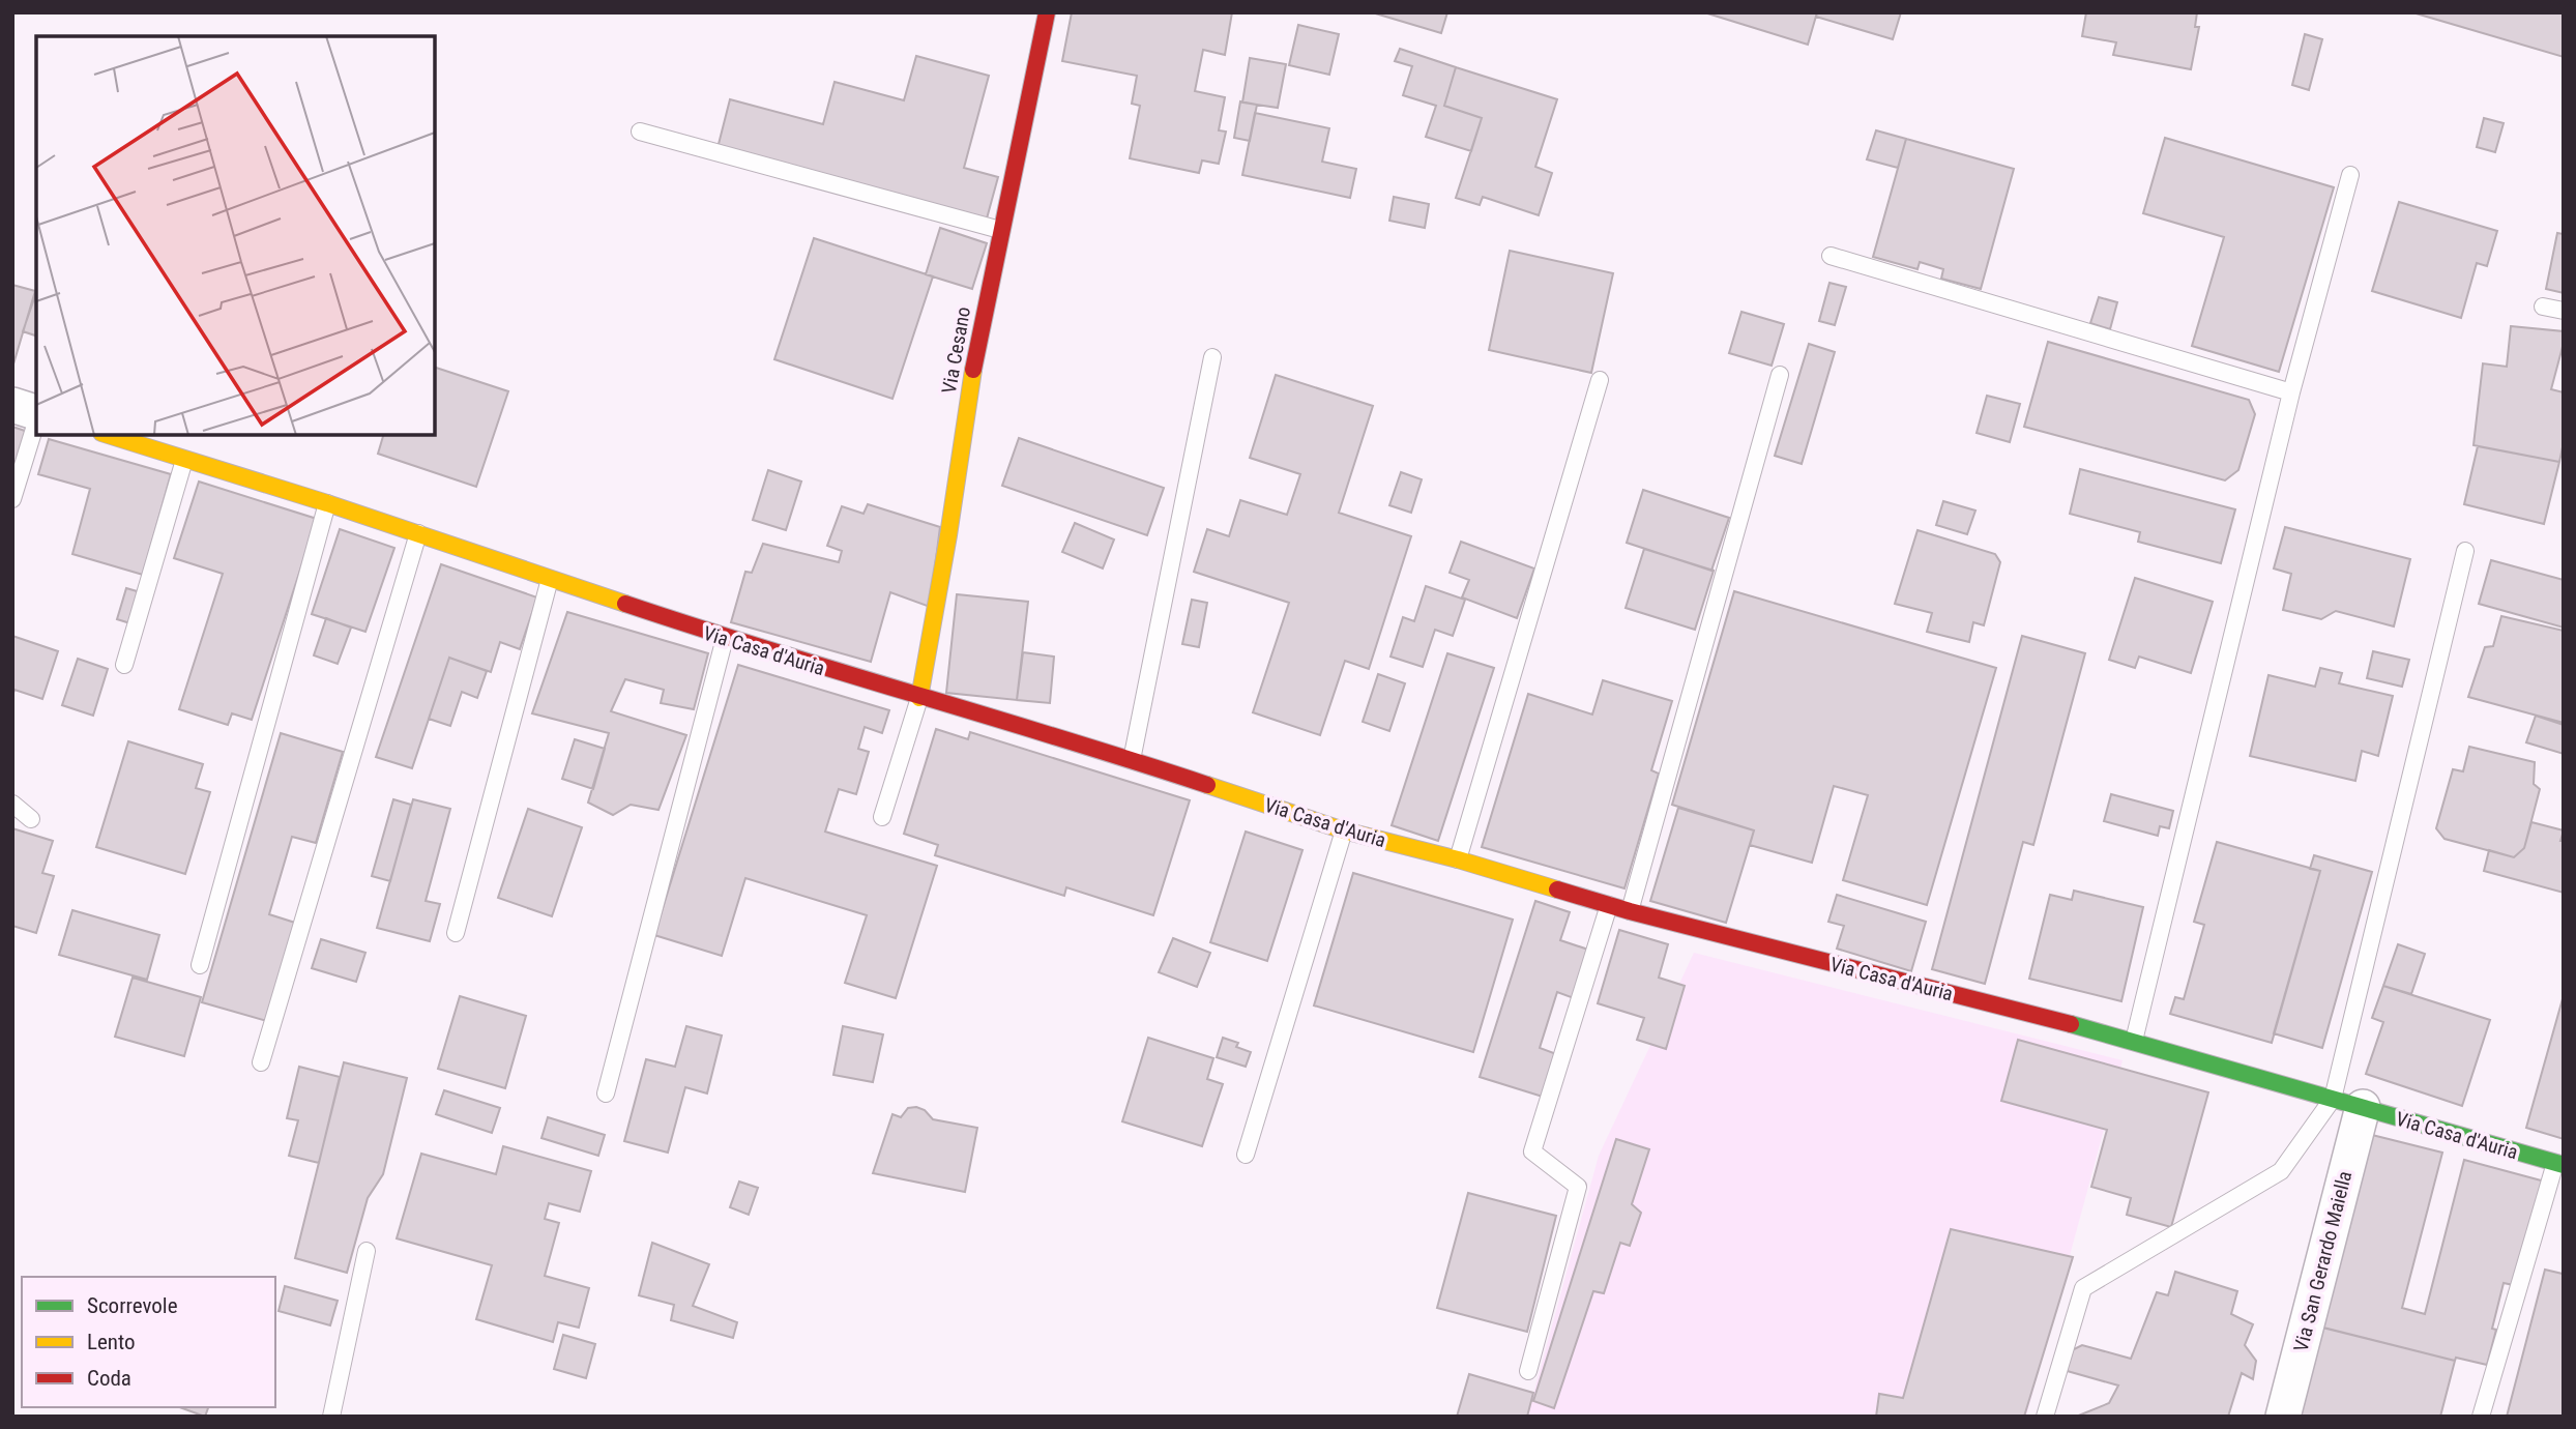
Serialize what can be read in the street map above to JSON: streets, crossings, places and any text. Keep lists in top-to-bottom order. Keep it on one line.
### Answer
{"streets":{"street":["Via Cesano","Via Casa d'Auria","Via San Gerardo Maiella"]},"crossings":[["Via Cesano","Via Casa d'Auria"],["Via Casa d'Auria","Via San Gerardo Maiella"]],"legend":["Scorrevole","Lento","Coda"]}
